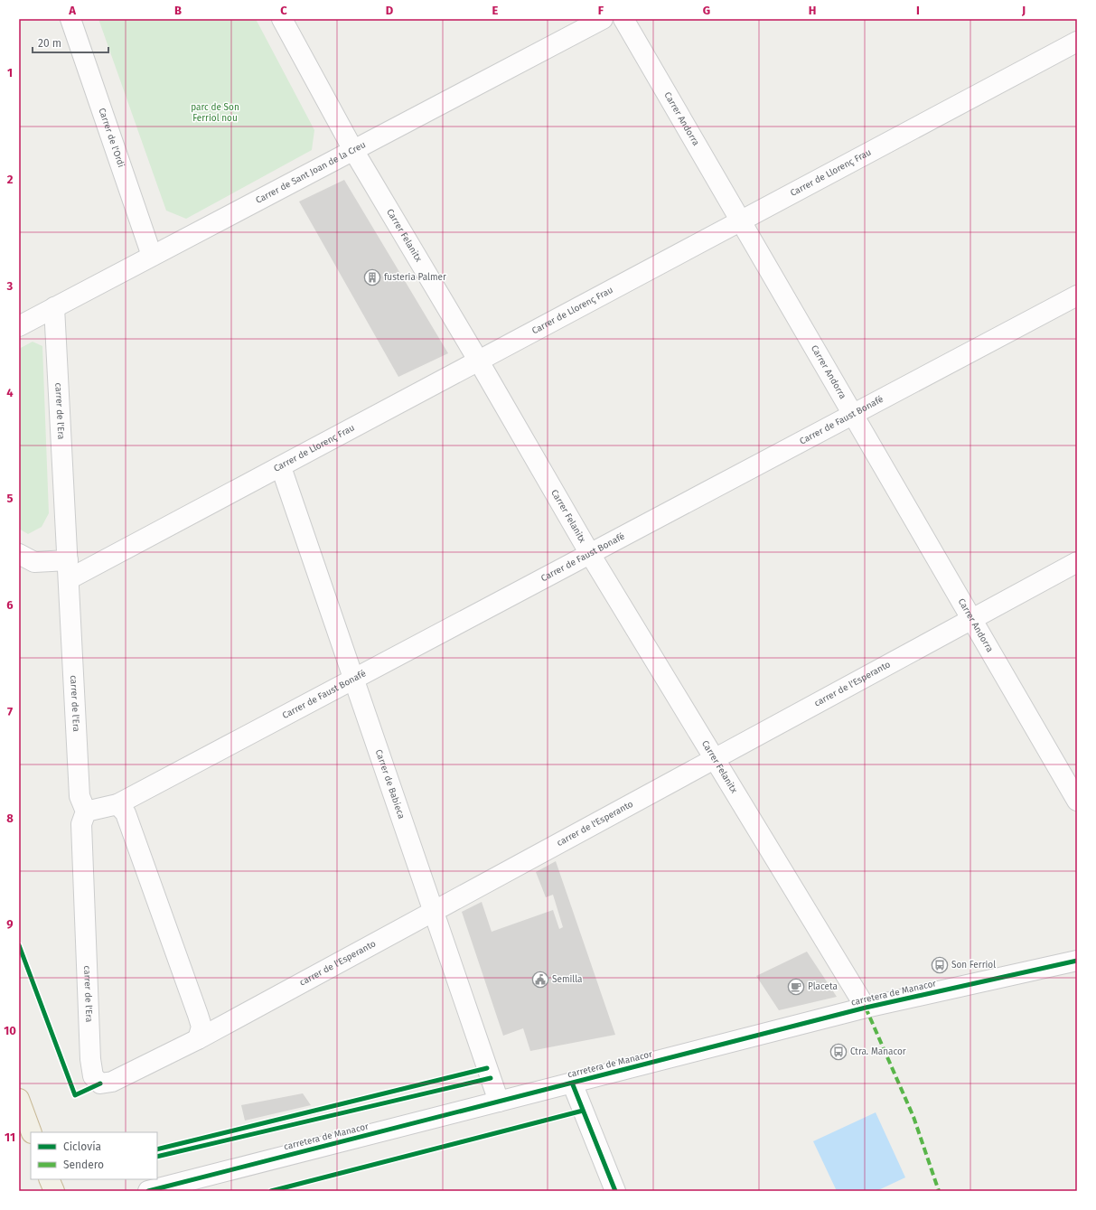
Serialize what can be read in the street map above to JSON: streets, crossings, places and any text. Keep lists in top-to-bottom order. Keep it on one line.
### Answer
{"streets":{"street":["Carrer Andorra","Carrer de l'Ordi","Carrer de Sant Joan de la Creu","Carrer de Llorenç Frau","Carrer Felanitx","carrer de l'Era","Carrer de Faust Bonafé","carrer de l'Esperanto","Carrer de Babieca","carretera de Manacor"]},"crossings":[["Carrer Andorra","Carrer de Llorenç Frau"],["Carrer Andorra","Carrer de Faust Bonafé"],["Carrer Andorra","carrer de l'Esperanto"],["Carrer de l'Ordi","Carrer de Sant Joan de la Creu"],["Carrer de Sant Joan de la Creu","Carrer Felanitx"],["Carrer de Sant Joan de la Creu","carrer de l'Era"],["Carrer de Llorenç Frau","Carrer Felanitx"],["Carrer de Llorenç Frau","carrer de l'Era"],["Carrer de Llorenç Frau","Carrer de Babieca"],["Carrer Felanitx","Carrer de Faust Bonafé"],["Carrer Felanitx","carrer de l'Esperanto"],["Carrer Felanitx","carretera de Manacor"],["carrer de l'Era","Carrer de Faust Bonafé"],["carrer de l'Era","carrer de l'Esperanto"],["Carrer de Faust Bonafé","Carrer de Babieca"],["carrer de l'Esperanto","Carrer de Babieca"],["Carrer de Babieca","carretera de Manacor"]],"parks":["parc de Son Ferriol nou"],"places":{"building":["fusteria Palmer"],"bus stop":["Son Ferriol","Ctra. Manacor"],"public building":["Semilla"],"cafe":["Placeta"]},"legend":["Ciclovía","Sendero"],"scale_bar":"20 m","grid":{"columns":["A","B","C","D","E","F","G","H","I","J"],"rows":["1","2","3","4","5","6","7","8","9","10","11"]}}
